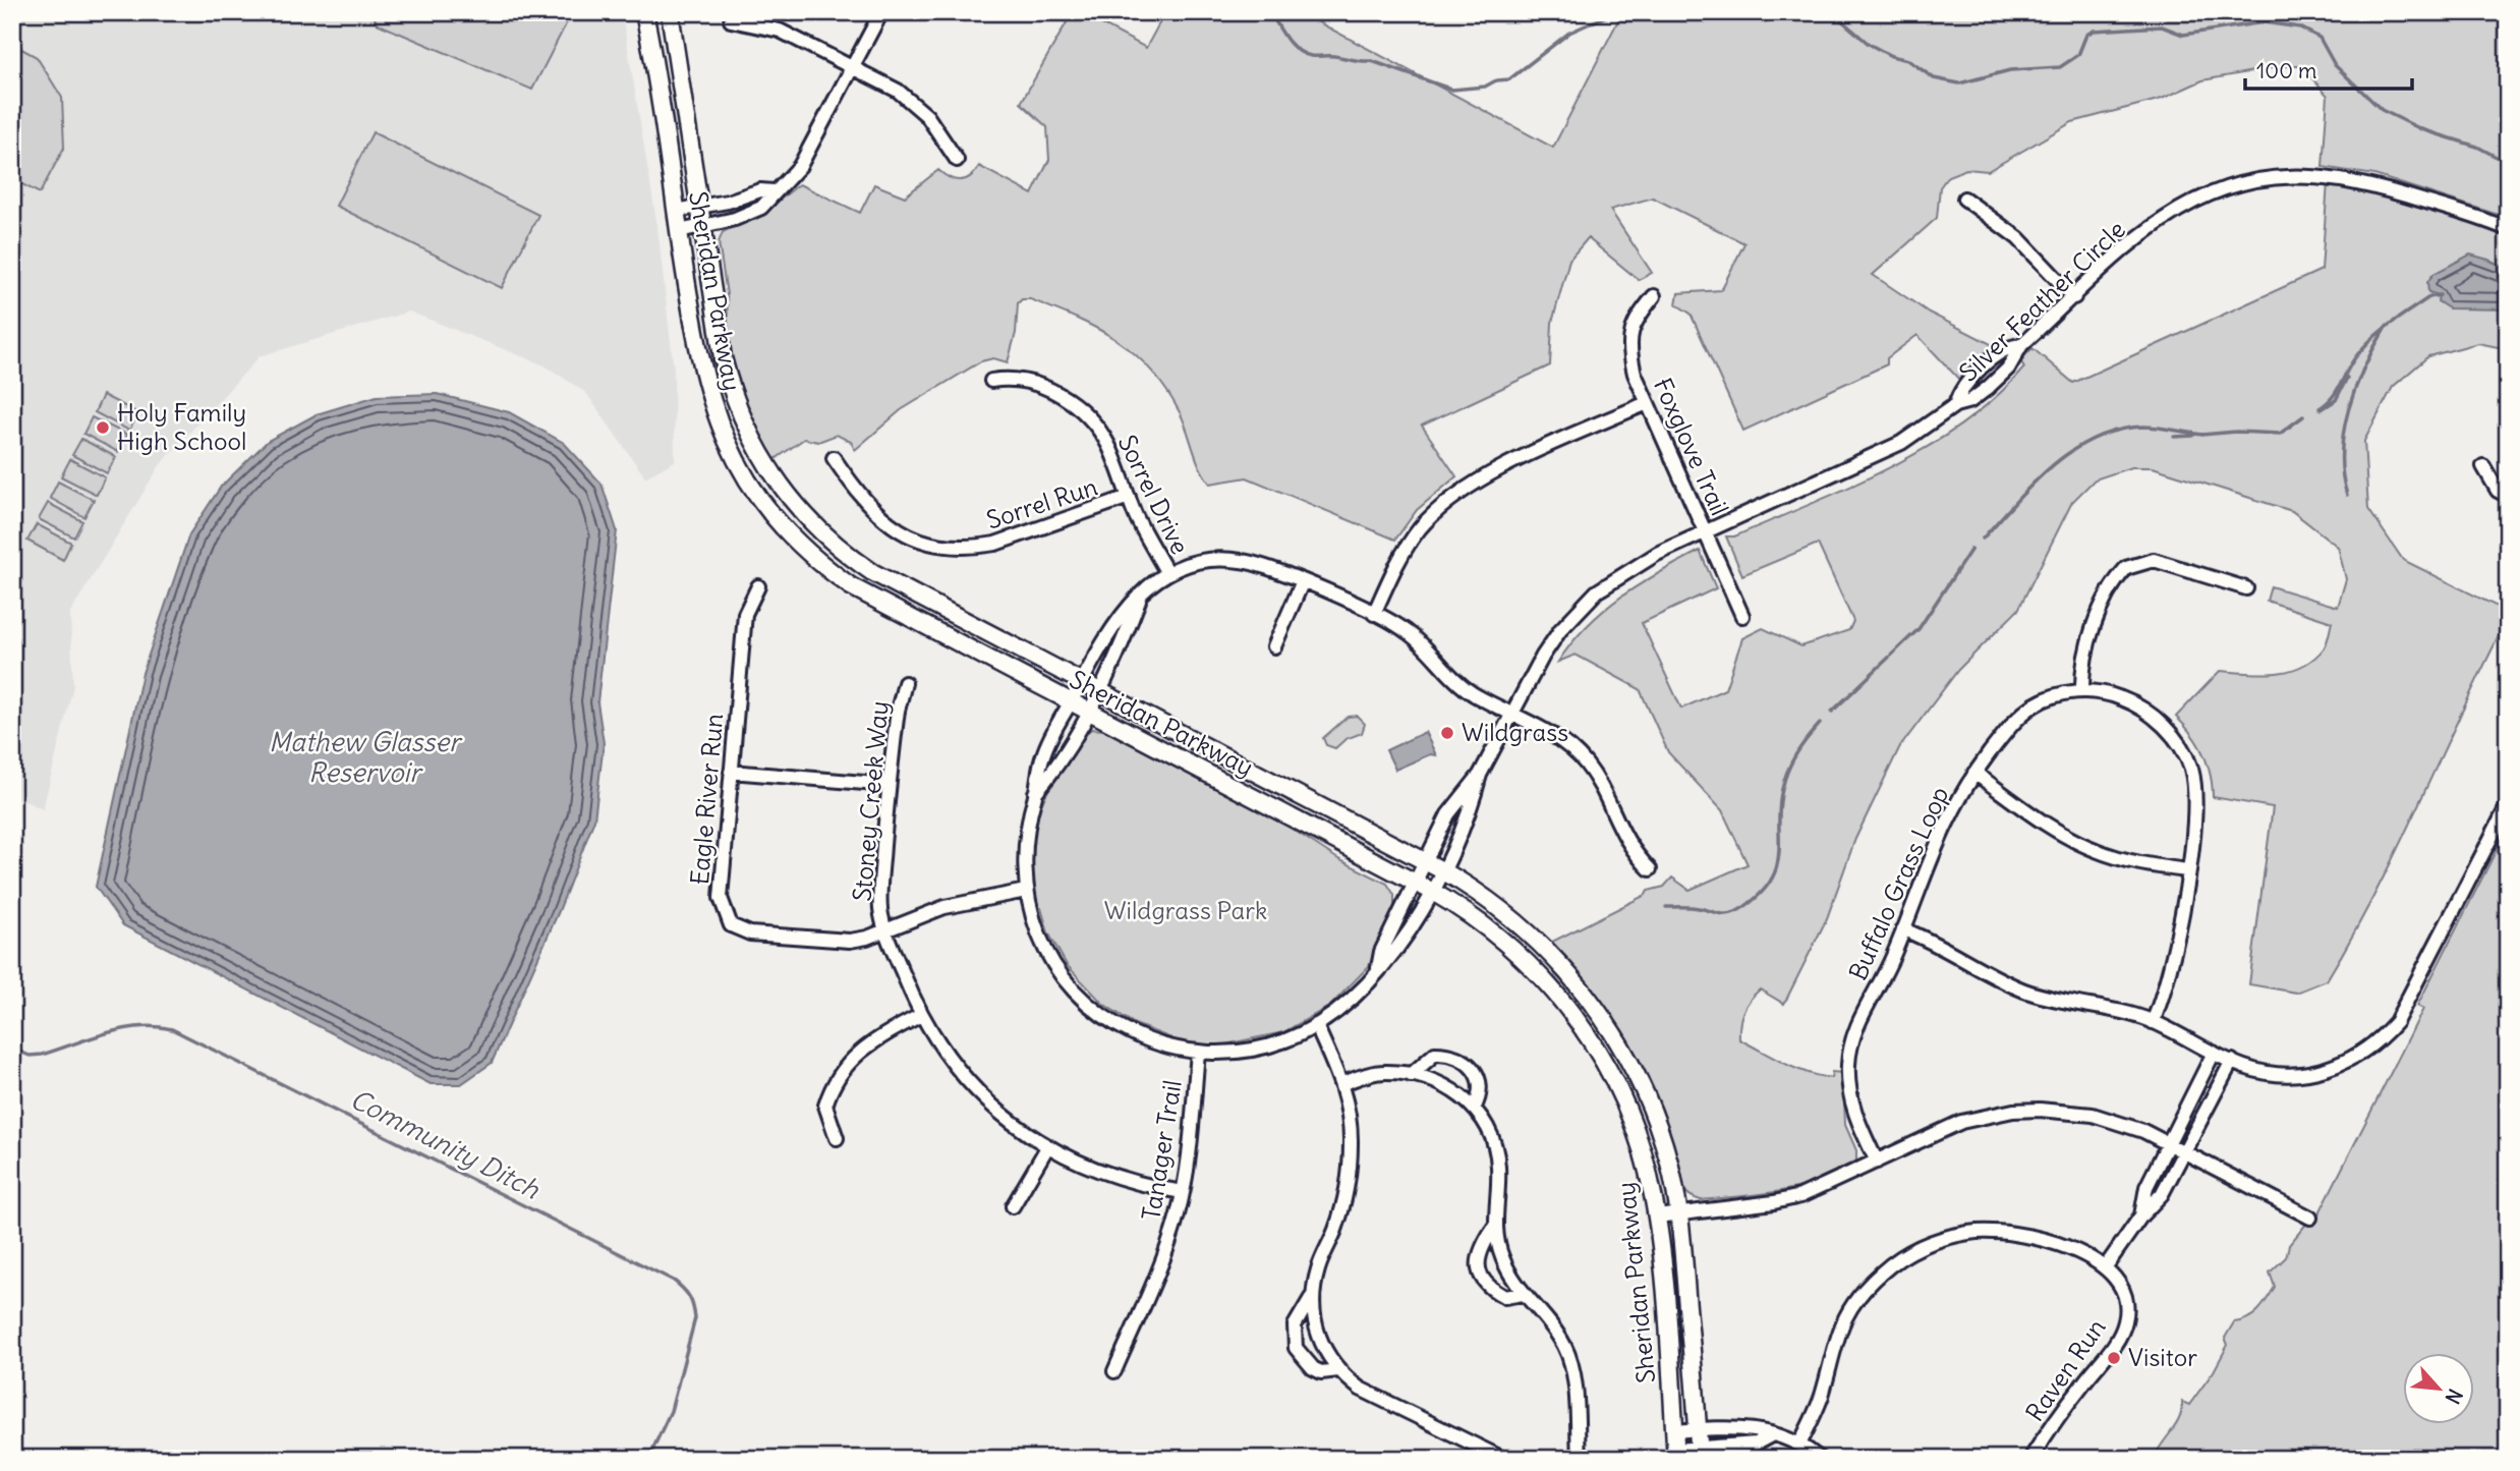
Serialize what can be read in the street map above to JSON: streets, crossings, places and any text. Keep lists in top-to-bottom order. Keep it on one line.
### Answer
{"streets":{"main road":["Sheridan Parkway"],"street":["Silver Feather Circle","Foxglove Trail","Sorrel Drive","Sorrel Run","Eagle River Run","Stoney Creek Way","Buffalo Grass Loop","Tanager Trail","Raven Run"]},"crossings":[["Sheridan Parkway","Silver Feather Circle"],["Silver Feather Circle","Foxglove Trail"],["Silver Feather Circle","Sorrel Drive"],["Silver Feather Circle","Eagle River Run"],["Silver Feather Circle","Tanager Trail"],["Sorrel Drive","Sorrel Run"],["Eagle River Run","Stoney Creek Way"],["Stoney Creek Way","Tanager Trail"]],"water":["Mathew Glasser Reservoir","Community Ditch"],"parks":["Wildgrass Park"],"places":["Holy Family High School","Wildgrass","Visitor"],"scale_bar":"100 m","north":"bottom right"}
